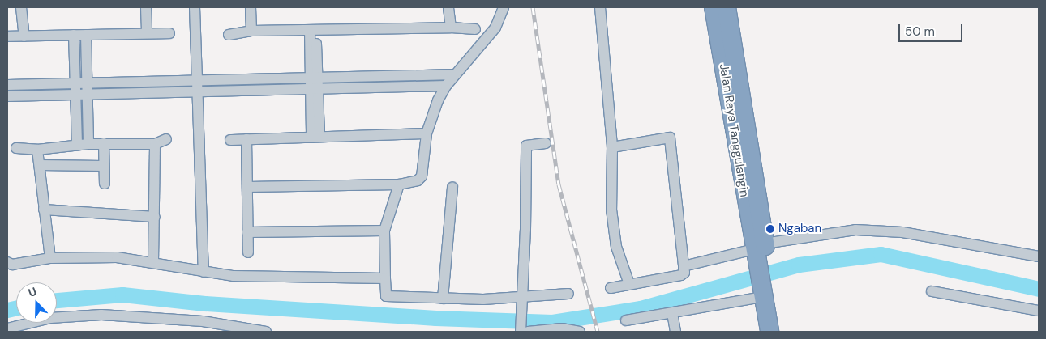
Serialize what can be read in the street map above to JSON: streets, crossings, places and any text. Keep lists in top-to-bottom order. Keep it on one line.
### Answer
{"streets":{"highway":["Jalan Raya Tanggulangin"]},"places":["Ngaban"],"scale_bar":"50 m","north":"top"}
